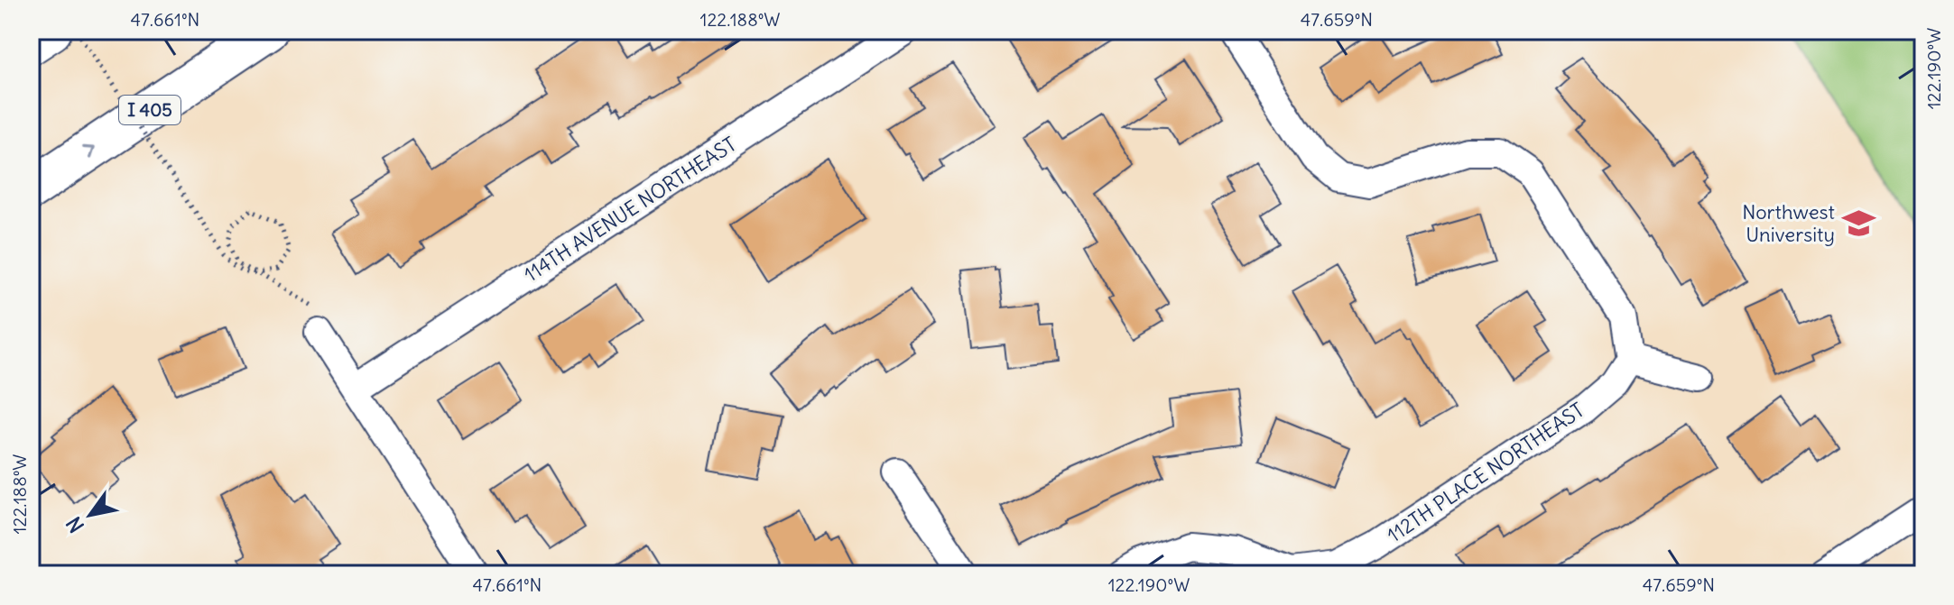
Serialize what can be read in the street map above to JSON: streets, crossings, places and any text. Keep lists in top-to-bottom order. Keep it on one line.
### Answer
{"streets":{"highway":["I 405"],"street":["114TH AVENUE NORTHEAST","112TH PLACE NORTHEAST"]},"places":{"school or university":["Northwest University"]},"north":"bottom left","coordinates":["47.661°N","122.188°W","47.659°N","122.190°W"]}
